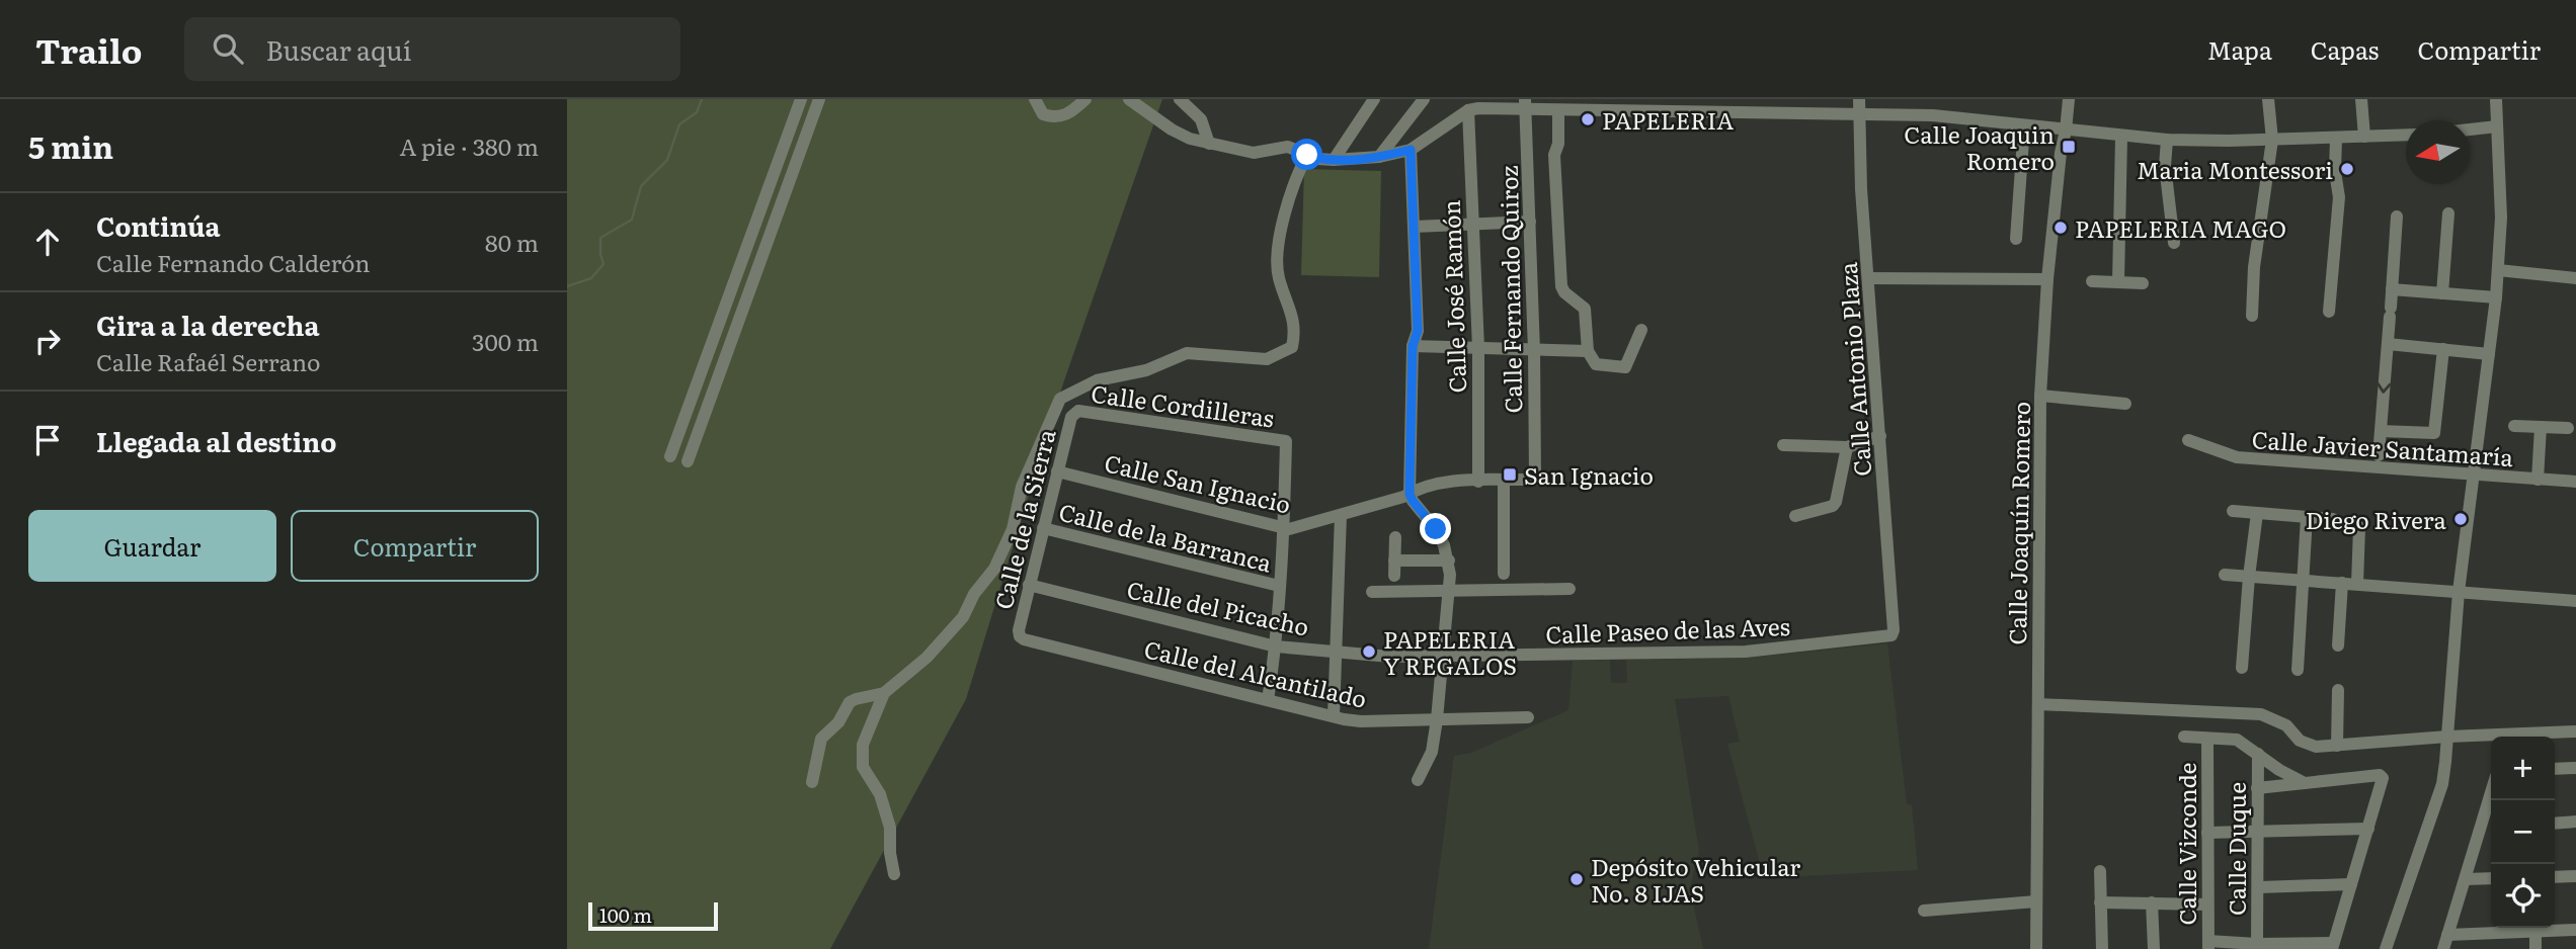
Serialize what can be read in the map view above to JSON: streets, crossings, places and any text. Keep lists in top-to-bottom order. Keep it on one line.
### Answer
{"streets":{"street":["Calle Fernando Quiroz","Calle José Ramón","Calle Antonio Plaza","Calle Cordilleras","Calle Javier Santamaría","Calle San Ignacio","Calle de la Sierra","Calle Joaquín Romero","Calle de la Barranca","Calle del Picacho","Calle Paseo de las Aves","Calle del Alcantilado","Calle Vizconde","Calle Duque"]},"crossings":[["Calle Fernando Quiroz","Calle San Ignacio"],["Calle José Ramón","Calle San Ignacio"],["Calle Antonio Plaza","Calle Paseo de las Aves"],["Calle Cordilleras","Calle San Ignacio"],["Calle Cordilleras","Calle de la Sierra"],["Calle San Ignacio","Calle de la Sierra"],["Calle de la Sierra","Calle de la Barranca"],["Calle de la Sierra","Calle del Picacho"],["Calle de la Sierra","Calle del Alcantilado"],["Calle del Picacho","Calle Paseo de las Aves"]],"places":{"other":["PAPELERIA","Maria Montessori","PAPELERIA MAGO","Diego Rivera","PAPELERIA Y REGALOS","Depósito Vehicular No. 8 IJAS"],"transit":["Calle Joaquin Romero","San Ignacio"]},"scale_bar":"100 m","north":"left","page":{"header":"Trailo","search":"Buscar aquí","nav":["Mapa","Capas","Compartir"],"heading":["5 min","A pie · 380 m"],"list":[["Continúa","Calle Fernando Calderón","80 m"],["Gira a la derecha","Calle Rafaél Serrano","300 m"],"Llegada al destino"],"buttons":["Guardar","Compartir"],"map_buttons":["+","−"],"scale":"100 m"}}
